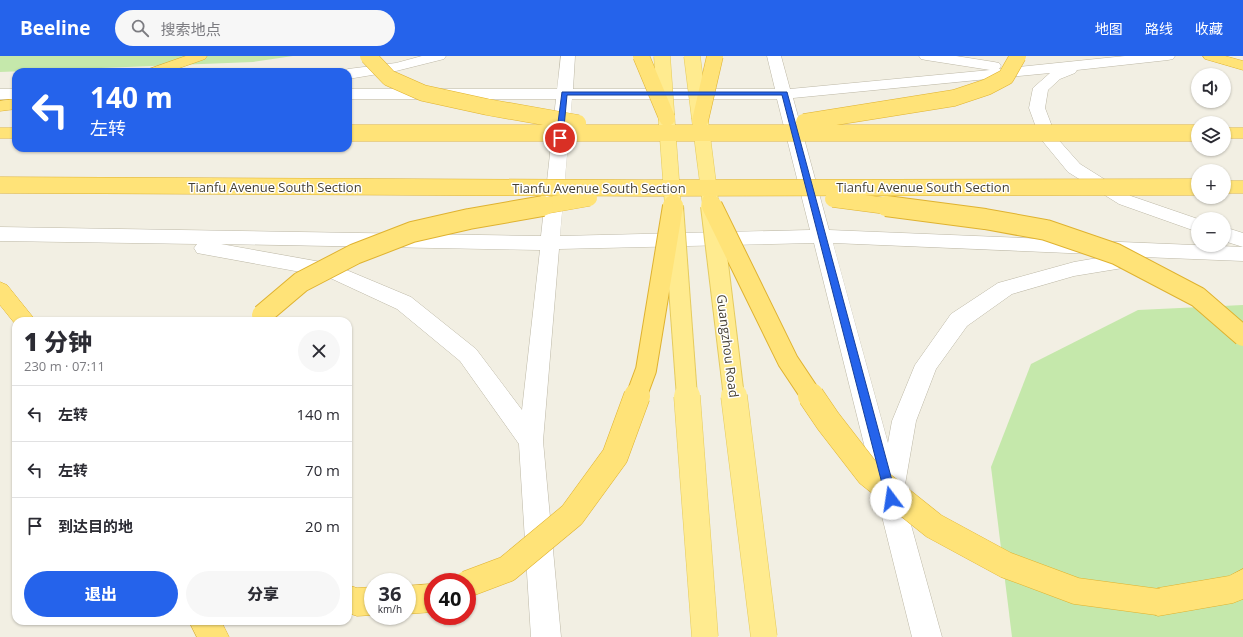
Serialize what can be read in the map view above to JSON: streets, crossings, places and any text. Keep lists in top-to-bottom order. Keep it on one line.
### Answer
{"streets":{"highway":["Tianfu Avenue South Section"],"main road":["Guangzhou Road"]},"page":{"header":"Beeline","search":"搜索地点","nav":["地图","路线","收藏"],"map_buttons":["+","−"],"turn":["140 m","左转"],"heading":["1 分钟","230 m · 07:11"],"list":[{"name":"左转","value":"140 m"},{"name":"左转","value":"70 m"},{"name":"到达目的地","value":"20 m"}],"buttons":["退出","分享"],"speed":"36 km/h","limit":"40"}}
